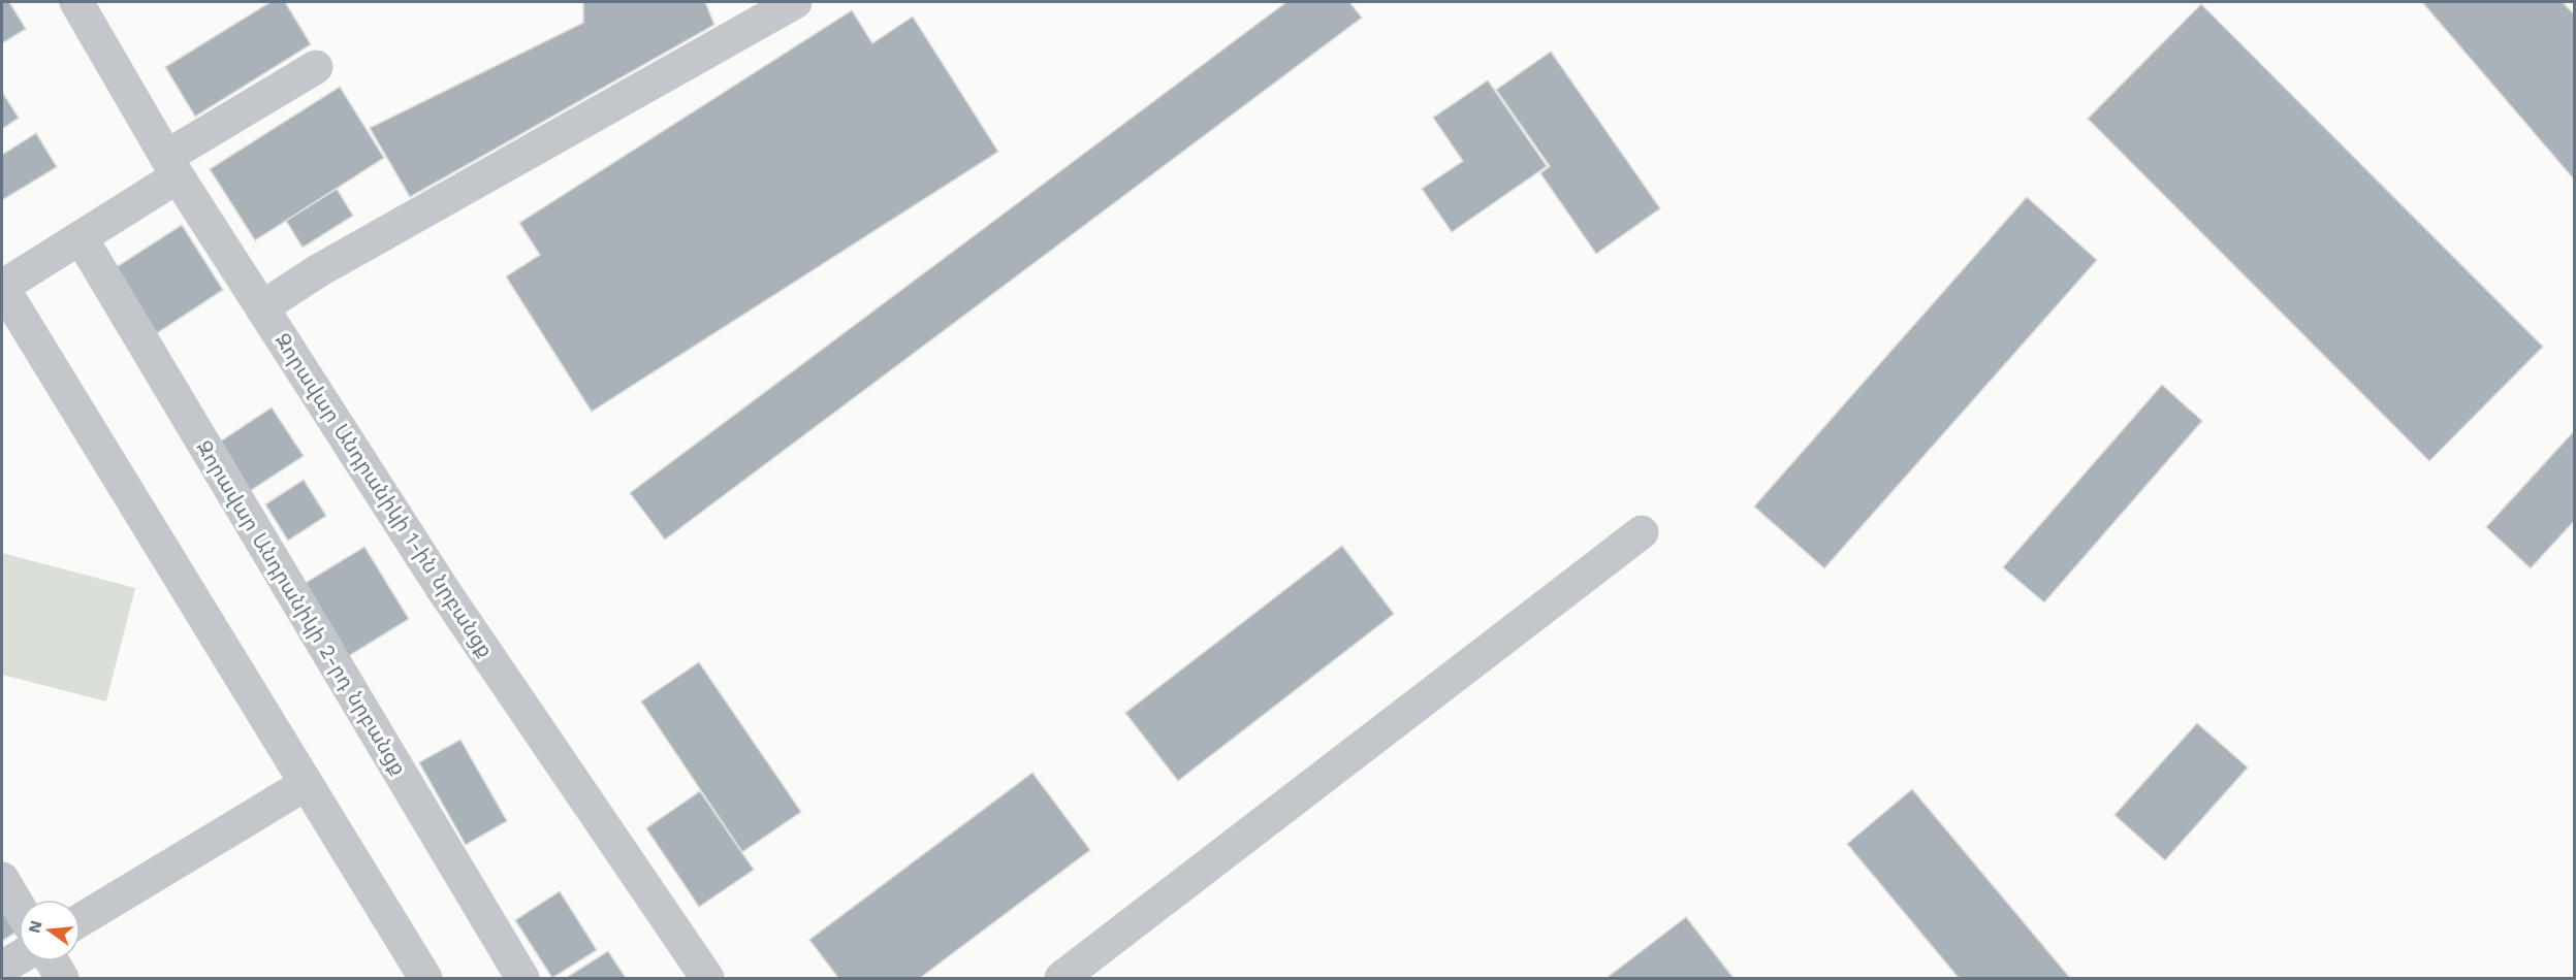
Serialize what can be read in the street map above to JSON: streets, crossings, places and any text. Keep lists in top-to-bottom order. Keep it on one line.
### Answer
{"streets":{"street":["Զորավար Անդրանիկի 1-ին նրբանցք","Զորավար Անդրանիկի 2-րդ նրբանցք"]},"north":"left"}
